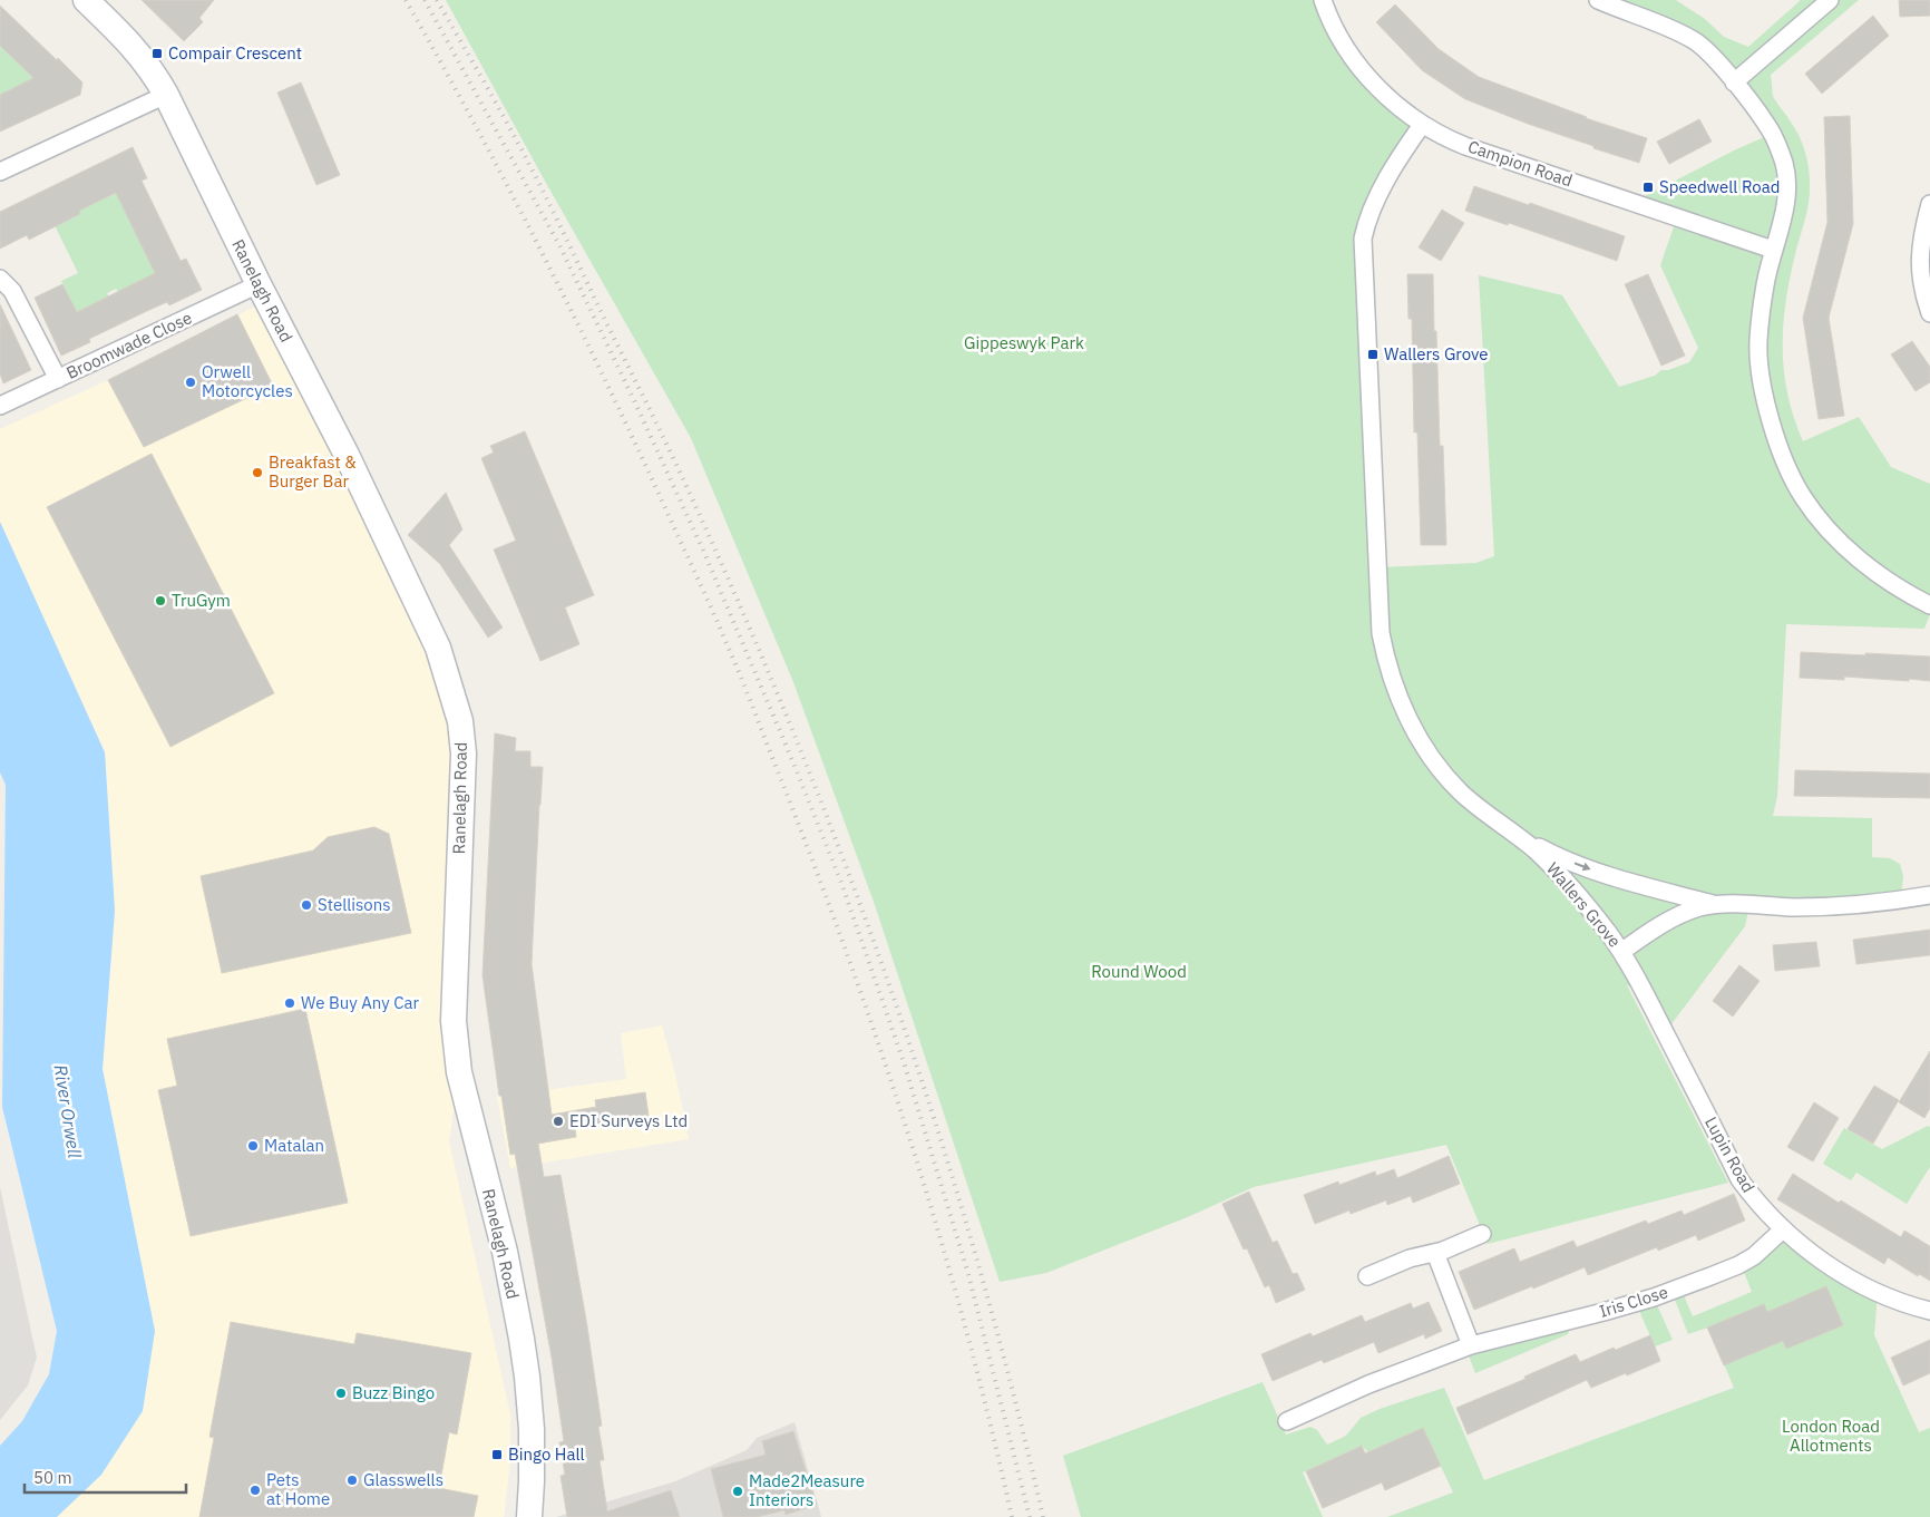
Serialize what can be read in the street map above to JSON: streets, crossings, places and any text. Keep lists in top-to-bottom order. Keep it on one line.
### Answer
{"streets":{"main road":["Ranelagh Road"],"street":["Campion Road","Broomwade Close","Wallers Grove","Lupin Road","Iris Close"]},"crossings":[["Campion Road","Wallers Grove"],["Ranelagh Road","Broomwade Close"],["Wallers Grove","Lupin Road"],["Lupin Road","Iris Close"]],"water":["River Orwell"],"parks":["Gippeswyk Park","Round Wood","London Road Allotments"],"places":{"transit":["Compair Crescent","Speedwell Road","Wallers Grove","Bingo Hall"],"other":["Orwell Motorcycles","Breakfast & Burger Bar","TruGym","Stellisons","We Buy Any Car","EDI Surveys Ltd","Matalan","Buzz Bingo","Glasswells","Pets at Home","Made2Measure Interiors"]},"scale_bar":"50 m"}
